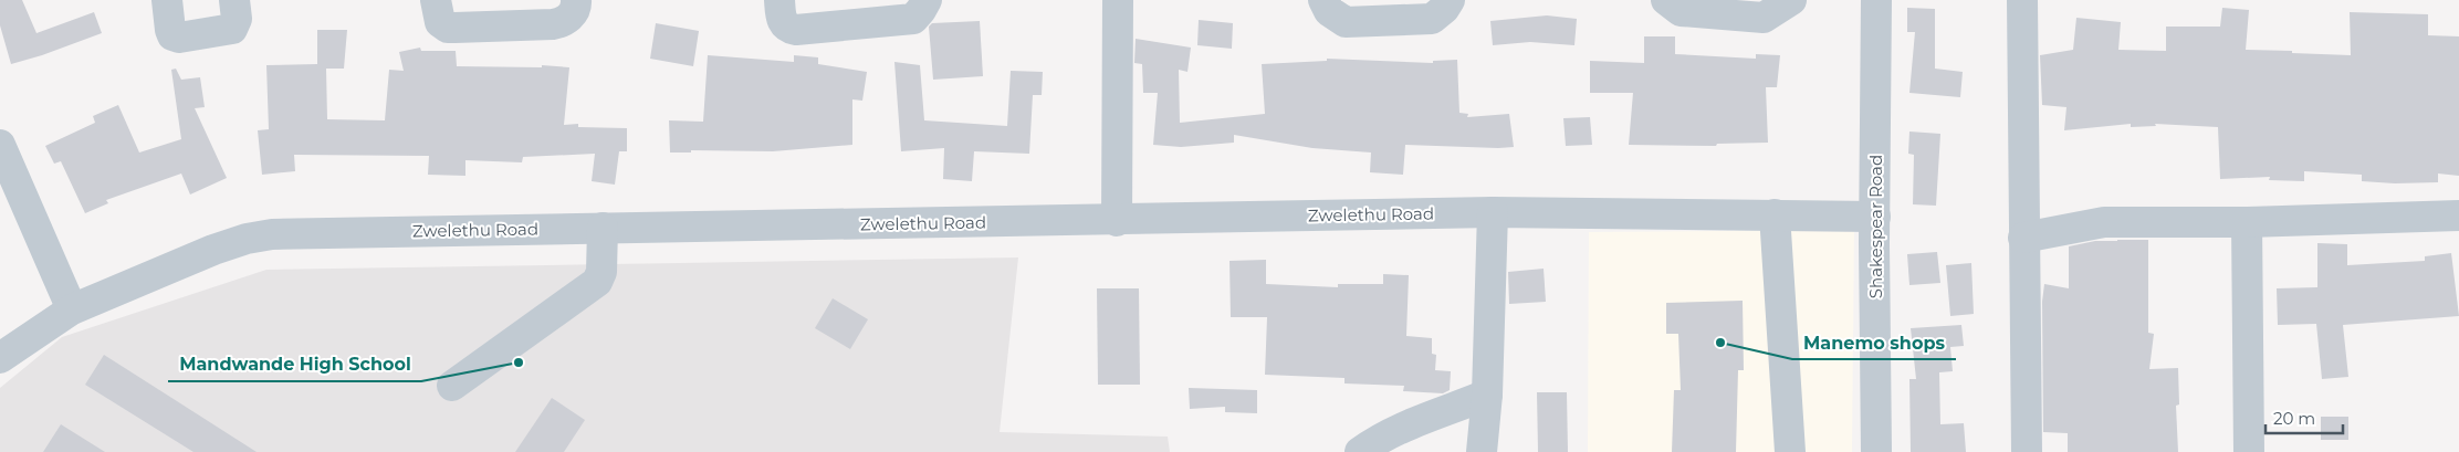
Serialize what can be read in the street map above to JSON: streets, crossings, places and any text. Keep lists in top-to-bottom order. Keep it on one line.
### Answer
{"streets":{"street":["Zwelethu Road","Shakespear Road"]},"crossings":[["Zwelethu Road","Shakespear Road"]],"places":["Manemo shops","Mandwande High School"],"scale_bar":"20 m"}
